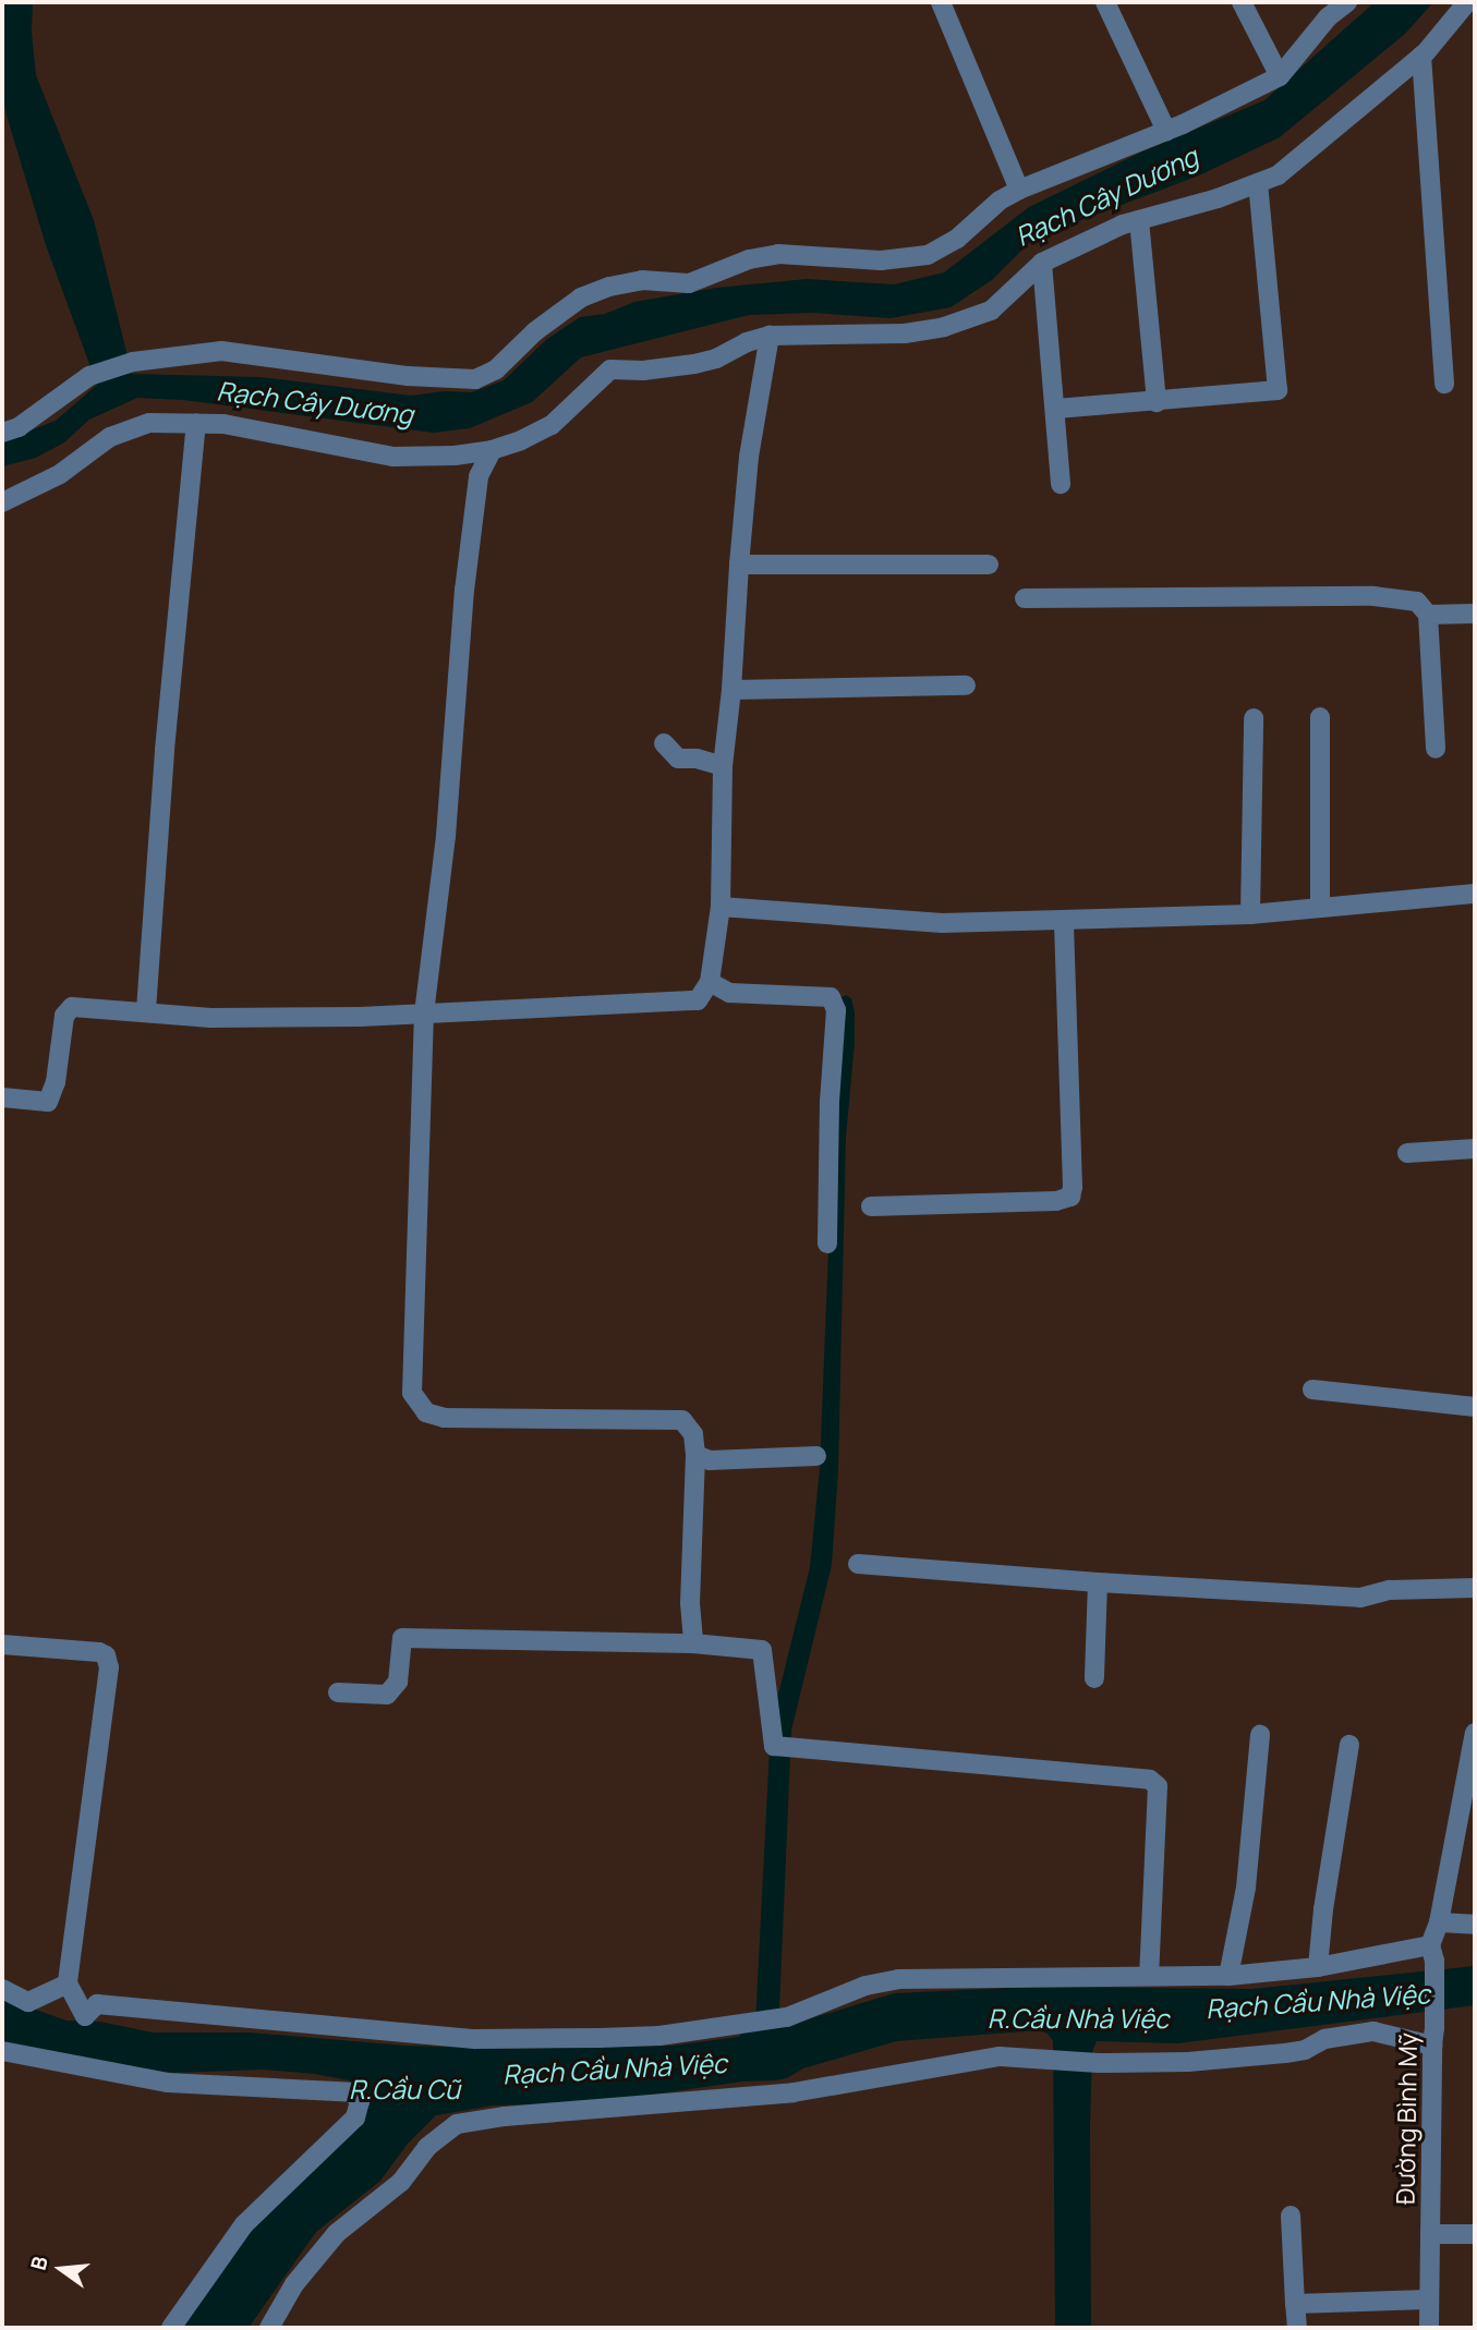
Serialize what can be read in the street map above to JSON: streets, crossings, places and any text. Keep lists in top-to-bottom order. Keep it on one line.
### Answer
{"streets":{"street":["Đường Bình Mỹ"]},"water":["Rạch Cây Dương","Rạch Cầu Nhà Việc","R.Cầu Nhà Việc","R.Cầu Cũ"],"north":"left"}
